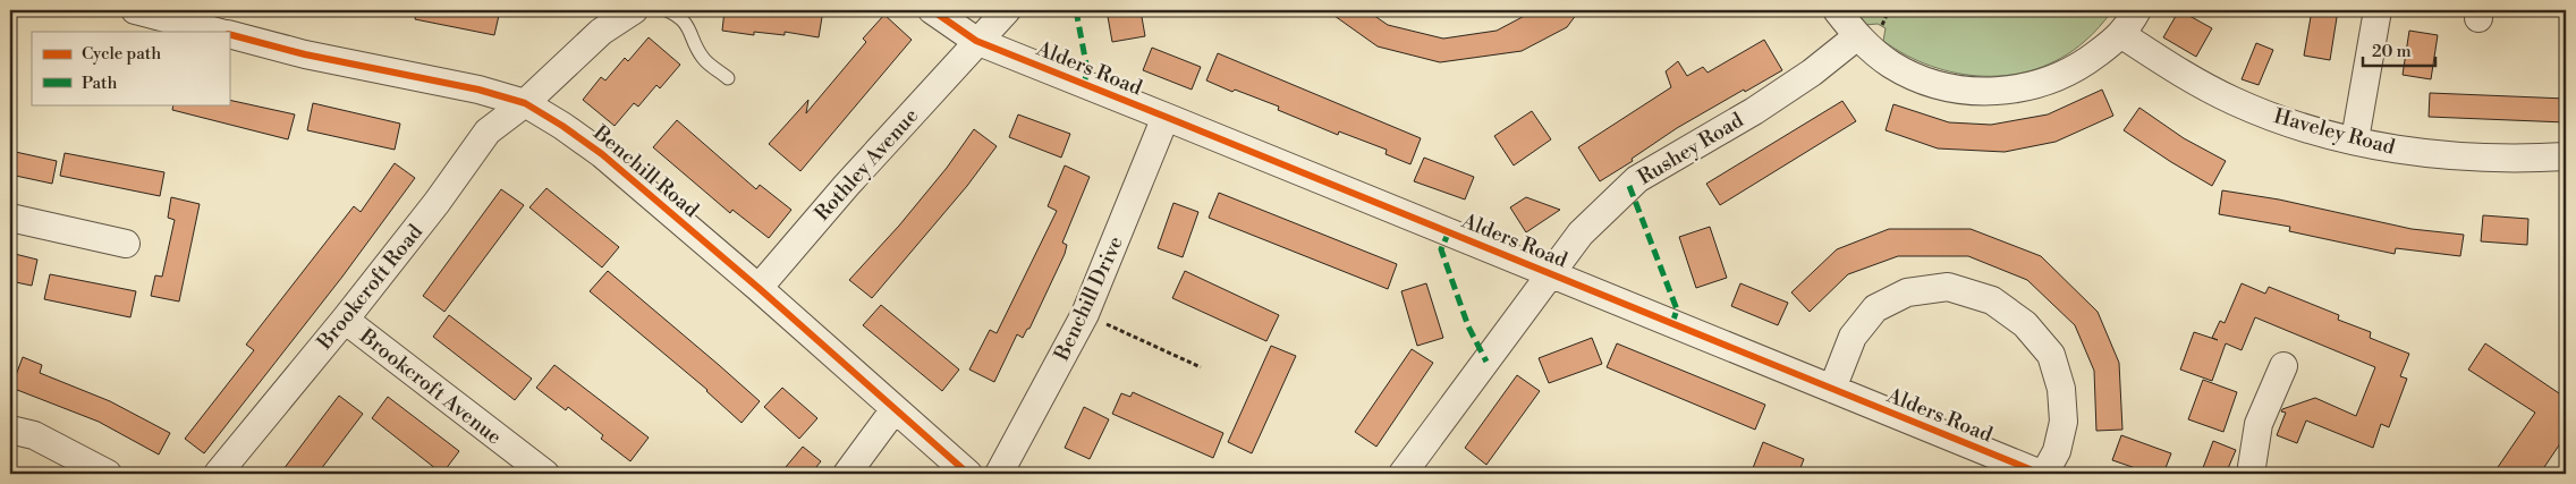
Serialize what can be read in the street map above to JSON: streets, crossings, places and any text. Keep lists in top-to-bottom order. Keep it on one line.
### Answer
{"streets":{"street":["Alders Road","Haveley Road","Rushey Road","Rothley Avenue","Benchill Road","Brookcroft Road","Benchill Drive","Brookcroft Avenue"]},"crossings":[["Alders Road","Rushey Road"],["Alders Road","Rothley Avenue"],["Alders Road","Benchill Drive"],["Rothley Avenue","Benchill Road"],["Benchill Road","Brookcroft Road"],["Brookcroft Road","Brookcroft Avenue"]],"legend":["Cycle path","Path"],"scale_bar":"20 m"}
